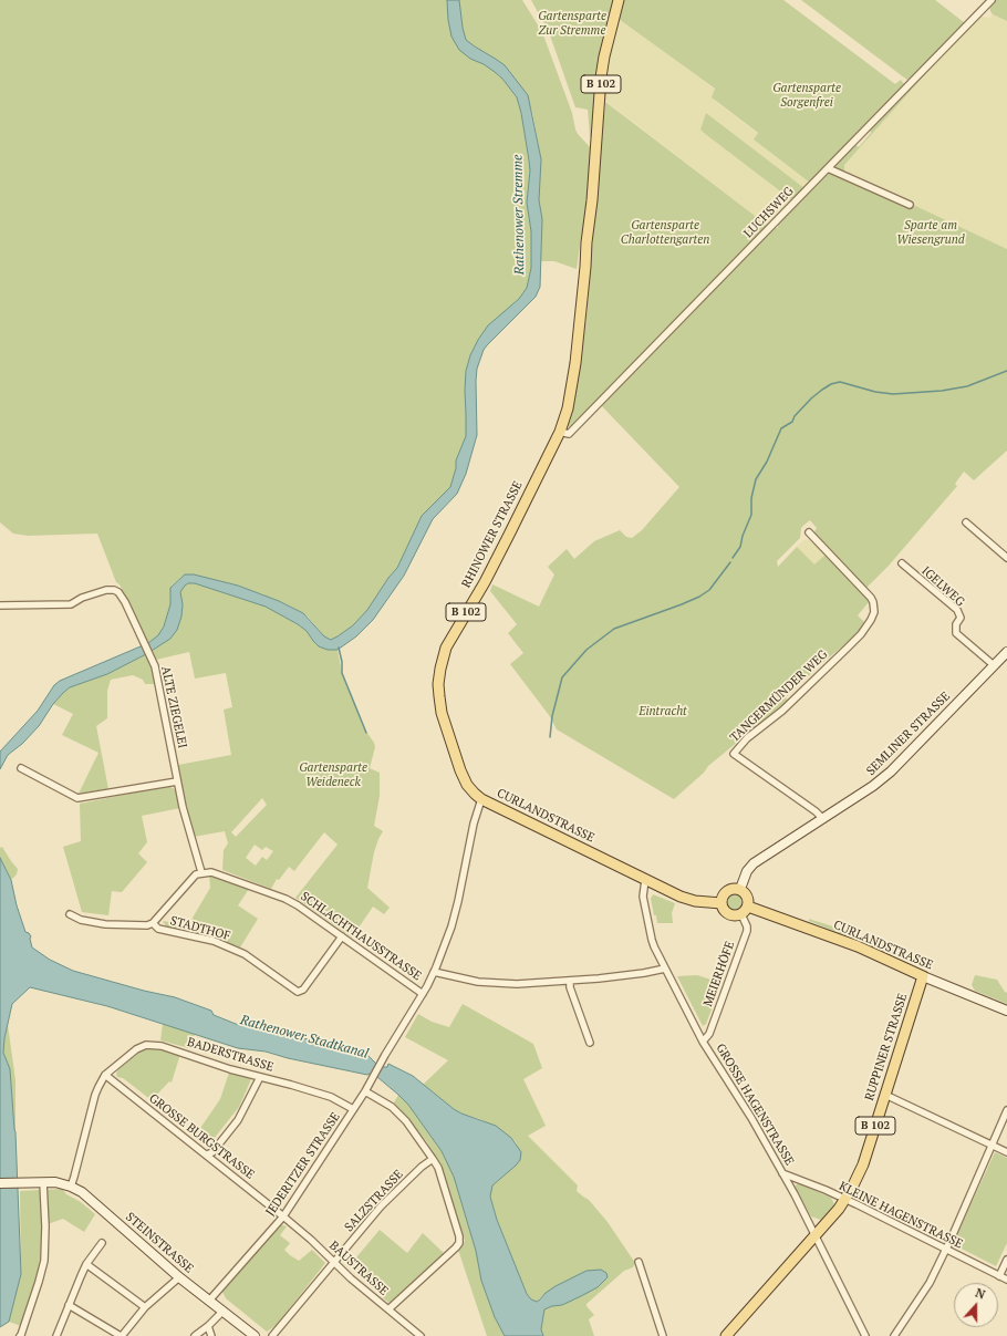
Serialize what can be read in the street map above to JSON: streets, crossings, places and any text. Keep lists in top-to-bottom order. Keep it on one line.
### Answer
{"streets":{"main road":["B 102","RHINOWER STRASSE","SEMLINER STRASSE","CURLANDSTRASSE","RUPPINER STRASSE","STEINSTRASSE"],"street":["LUCHSWEG","IGELWEG","TANGERMÜNDER WEG","ALTE ZIEGELEI","STADTHOF","SCHLACHTHAUSSTRASSE","MEIERHÖFE","BADERSTRASSE","GROSSE HAGENSTRASSE","GROSSE BURGSTRASSE","JEDERITZER STRASSE","SALZSTRASSE","KLEINE HAGENSTRASSE","BAUSTRASSE"]},"crossings":[["B 102","RUPPINER STRASSE"],["B 102","GROSSE HAGENSTRASSE"],["B 102","KLEINE HAGENSTRASSE"],["LUCHSWEG","RHINOWER STRASSE"],["RHINOWER STRASSE","CURLANDSTRASSE"],["IGELWEG","SEMLINER STRASSE"],["TANGERMÜNDER WEG","SEMLINER STRASSE"],["ALTE ZIEGELEI","SCHLACHTHAUSSTRASSE"],["SEMLINER STRASSE","CURLANDSTRASSE"],["SEMLINER STRASSE","MEIERHÖFE"],["CURLANDSTRASSE","MEIERHÖFE"],["CURLANDSTRASSE","RUPPINER STRASSE"],["CURLANDSTRASSE","GROSSE HAGENSTRASSE"],["STADTHOF","SCHLACHTHAUSSTRASSE"],["SCHLACHTHAUSSTRASSE","JEDERITZER STRASSE"],["MEIERHÖFE","GROSSE HAGENSTRASSE"],["RUPPINER STRASSE","KLEINE HAGENSTRASSE"],["BADERSTRASSE","GROSSE BURGSTRASSE"],["BADERSTRASSE","JEDERITZER STRASSE"],["GROSSE HAGENSTRASSE","KLEINE HAGENSTRASSE"],["GROSSE BURGSTRASSE","JEDERITZER STRASSE"],["GROSSE BURGSTRASSE","BAUSTRASSE"],["JEDERITZER STRASSE","STEINSTRASSE"],["JEDERITZER STRASSE","BAUSTRASSE"],["SALZSTRASSE","BAUSTRASSE"]],"water":["Rathenower Stremme","Rathenower Stadtkanal"],"parks":["Gartensparte Zur Stremme","Gartensparte Sorgenfrei","Gartensparte Charlottengarten","Sparte am Wiesengrund","Eintracht","Gartensparte Weideneck"],"north":"top"}
